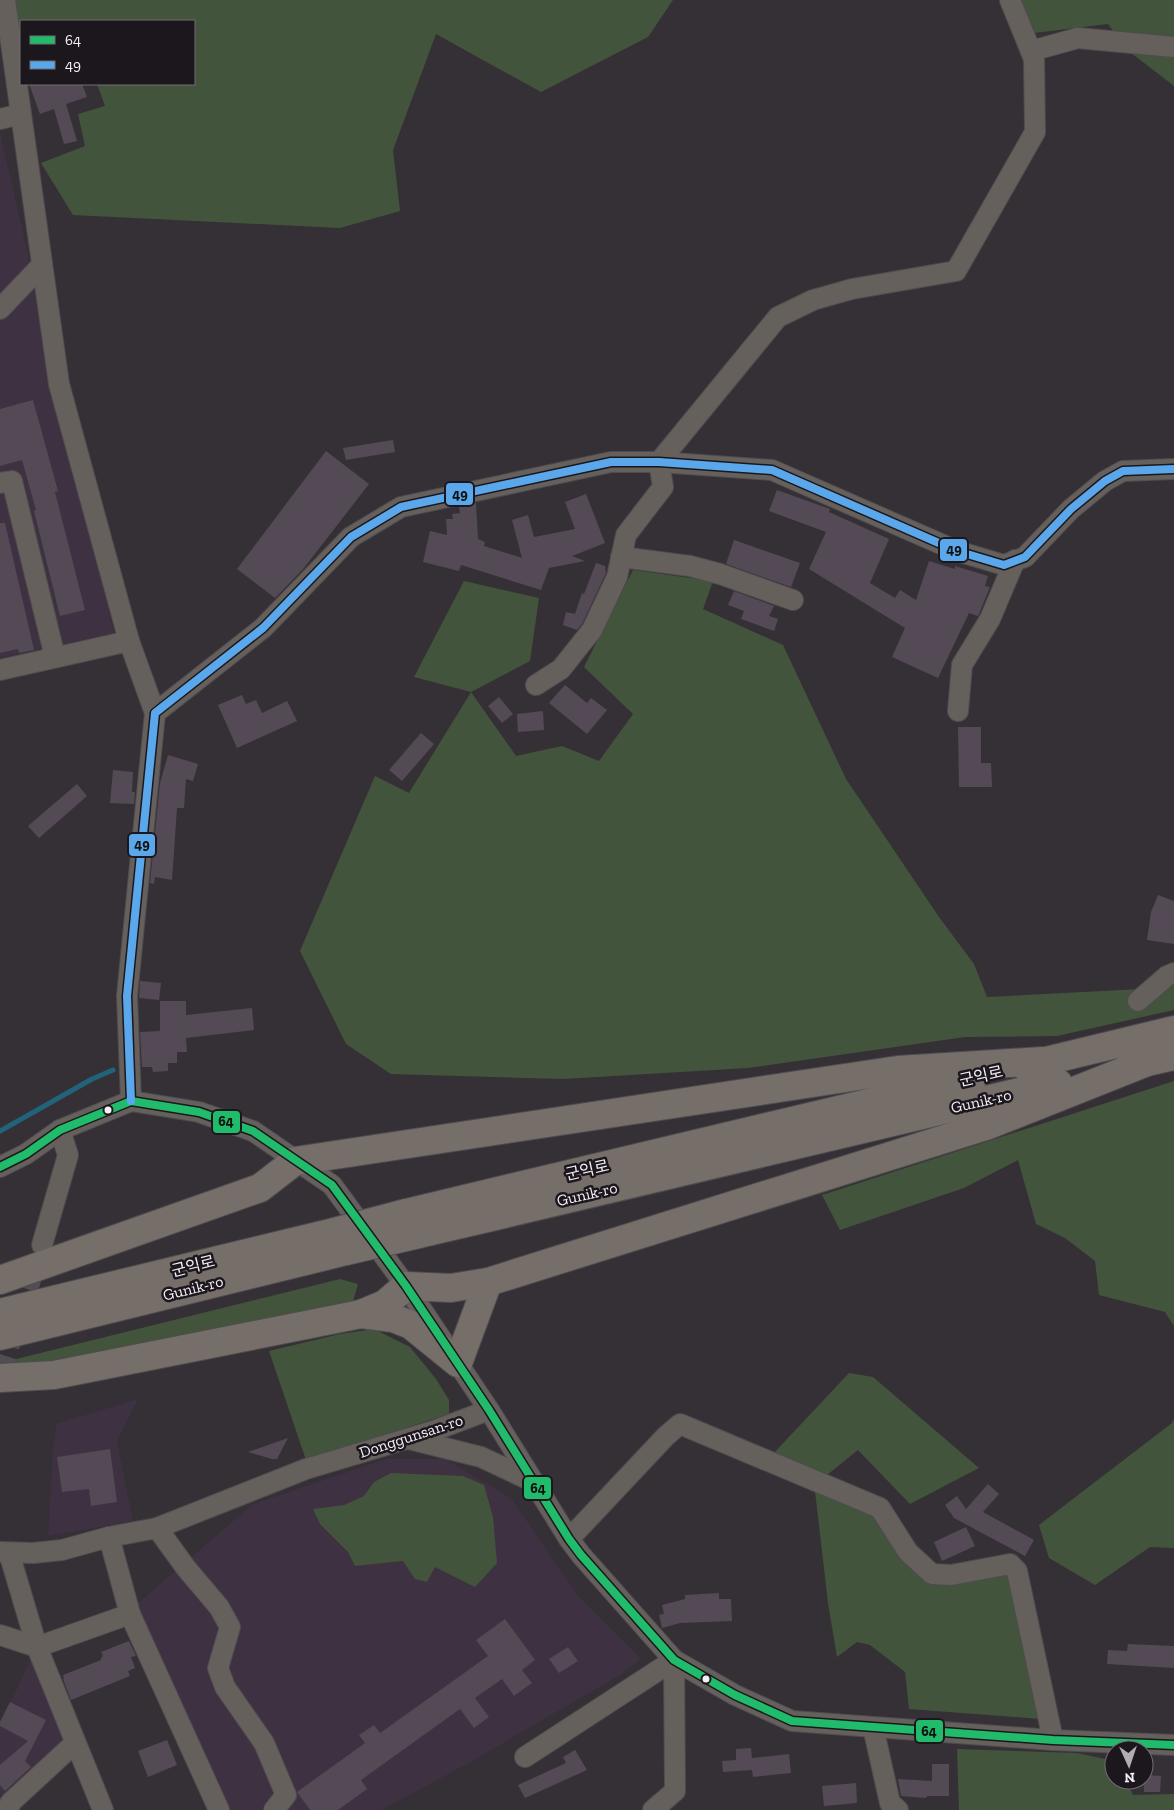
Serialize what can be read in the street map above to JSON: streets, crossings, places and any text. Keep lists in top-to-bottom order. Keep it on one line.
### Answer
{"streets":{"highway":["군익로","Gunik-ro"],"street":["Donggunsan-ro"]},"crossings":[["군익로","Gunik-ro"]],"lines":["transit line 49","transit line 64"],"legend":["64","49"],"north":"bottom"}
